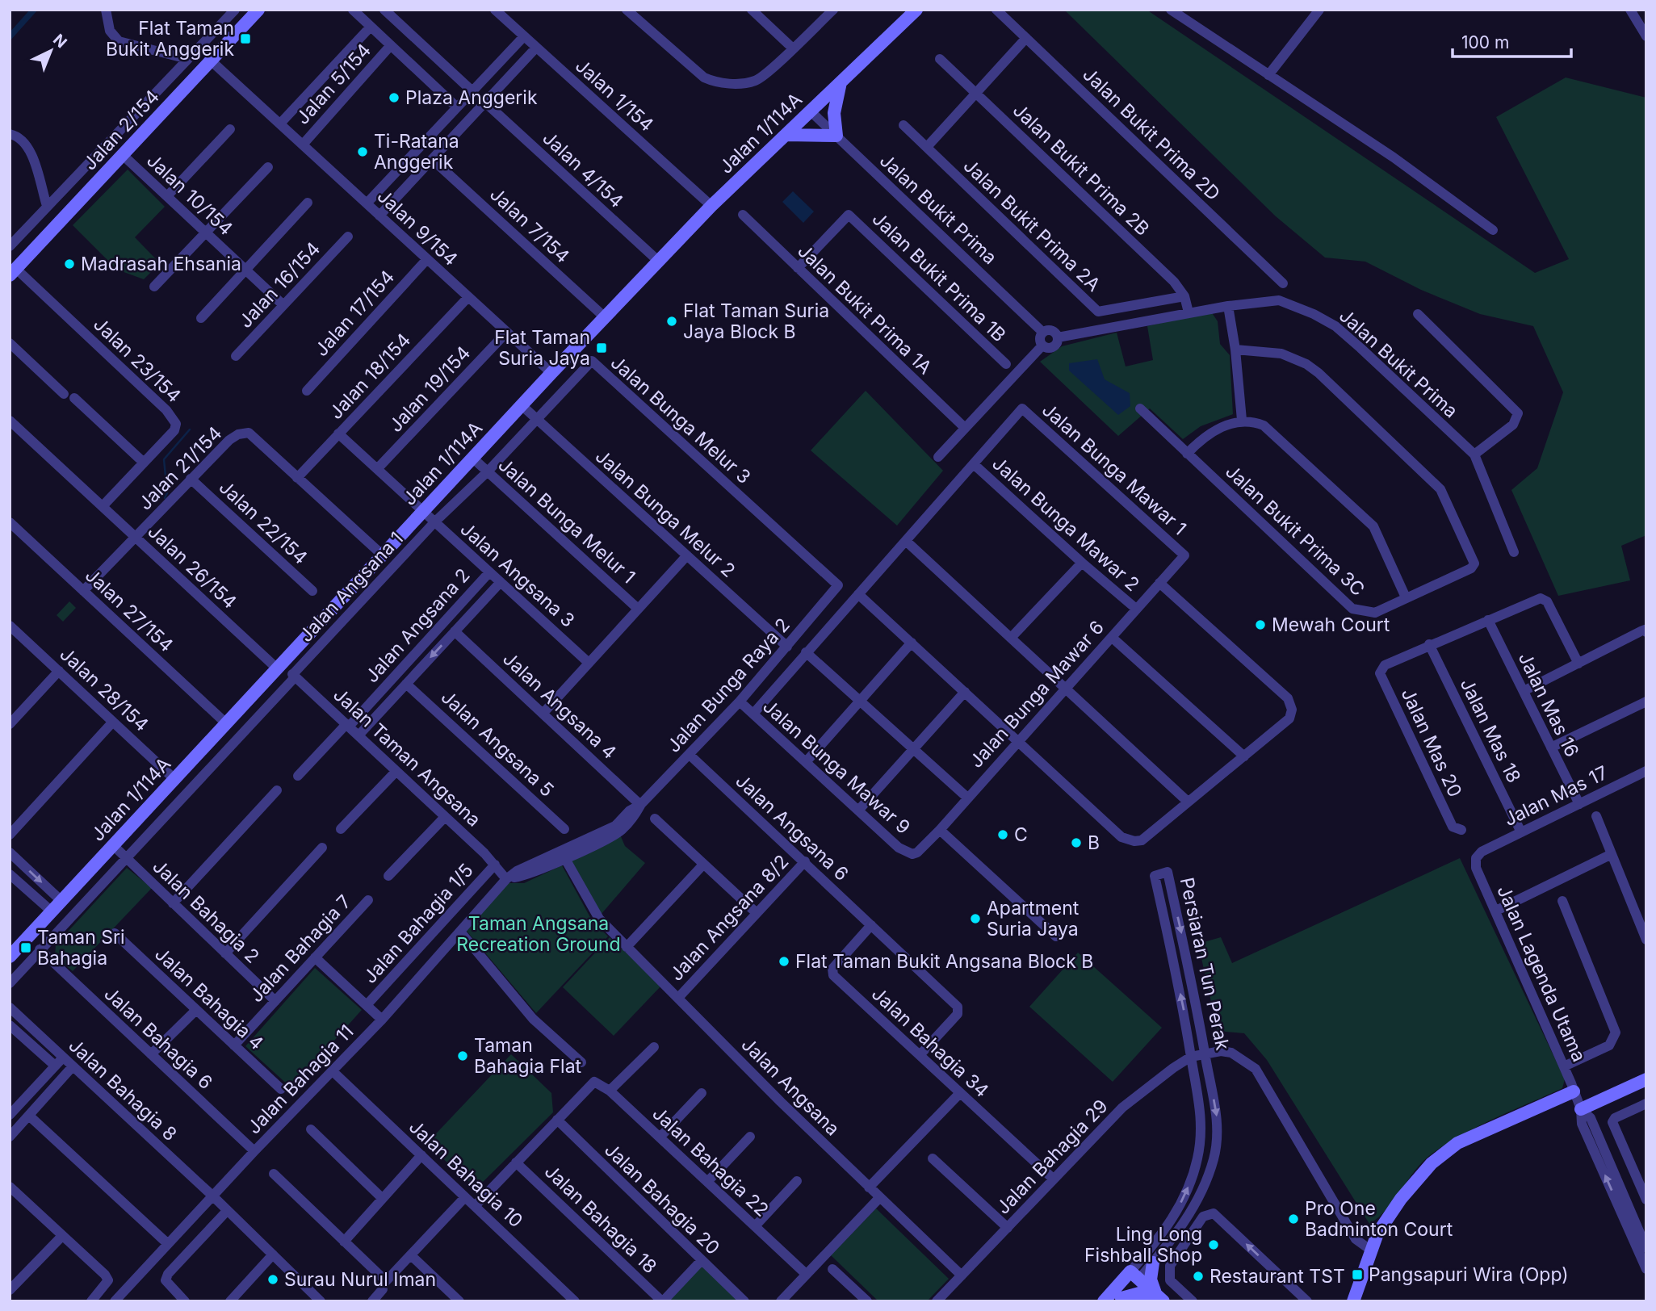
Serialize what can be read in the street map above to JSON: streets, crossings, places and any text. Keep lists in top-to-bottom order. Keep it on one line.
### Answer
{"streets":{"street":["Jalan 5/154","Jalan 1/154","Jalan 2/154","Jalan 1/114A","Jalan Bukit Prima 2D","Jalan 4/154","Jalan Bukit Prima 2B","Jalan 10/154","Jalan Bukit Prima","Jalan 7/154","Jalan Bukit Prima 2A","Jalan 9/154","Jalan Bukit Prima 1B","Jalan 16/154","Jalan Bukit Prima 1A","Jalan 17/154","Jalan 23/154","Jalan 18/154","Jalan 19/154","Jalan Bunga Melur 3","Jalan 21/154","Jalan Bunga Mawar 1","Jalan Bunga Melur 2","Jalan Bunga Melur 1","Jalan 22/154","Jalan Bunga Mawar 2","Jalan Bukit Prima 3C","Jalan 26/154","Jalan Angsana 3","Jalan Angsana 1","Jalan 27/154","Jalan Angsana 2","Jalan Bunga Raya 2","Jalan 28/154","Jalan Bunga Mawar 6","Jalan Mas 16","Jalan Angsana 4","Jalan Mas 18","Jalan Mas 20","Jalan Angsana 5","Jalan Taman Angsana","Jalan Bunga Mawar 9","Jalan Mas 17","Jalan Angsana 6","Jalan Bahagia 2","Jalan Angsana 8/2","Jalan Bahagia 1/5","Jalan Bahagia 7","Persiaran Tun Perak","Jalan Lagenda Utama","Jalan Bahagia 4","Jalan Bahagia 6","Jalan Bahagia 34","Jalan Bahagia 11","Jalan Angsana","Jalan Bahagia 8","Jalan Bahagia 29","Jalan Bahagia 22","Jalan Bahagia 10","Jalan Bahagia 20","Jalan Bahagia 18"]},"crossings":[["Jalan 5/154","Jalan 9/154"],["Jalan 1/154","Jalan 1/114A"],["Jalan 2/154","Jalan 10/154"],["Jalan 2/154","Jalan 9/154"],["Jalan 2/154","Jalan 23/154"],["Jalan 1/114A","Jalan 4/154"],["Jalan 1/114A","Jalan Bukit Prima"],["Jalan 1/114A","Jalan 7/154"],["Jalan 1/114A","Jalan 9/154"],["Jalan 1/114A","Jalan 21/154"],["Jalan 1/114A","Jalan Bunga Melur 2"],["Jalan 1/114A","Jalan Bunga Melur 1"],["Jalan 1/114A","Jalan 26/154"],["Jalan 1/114A","Jalan Angsana 3"],["Jalan 1/114A","Jalan 27/154"],["Jalan 1/114A","Jalan 28/154"],["Jalan 1/114A","Jalan Taman Angsana"],["Jalan 1/114A","Jalan Bahagia 2"],["Jalan Bukit Prima 2B","Jalan Bukit Prima"],["Jalan Bukit Prima 2B","Jalan Bukit Prima 2A"],["Jalan 10/154","Jalan 16/154"],["Jalan 9/154","Jalan 17/154"],["Jalan 9/154","Jalan 18/154"],["Jalan 9/154","Jalan 19/154"],["Jalan Bukit Prima 1B","Jalan Bukit Prima 1A"],["Jalan 23/154","Jalan 26/154"],["Jalan 18/154","Jalan 21/154"],["Jalan 18/154","Jalan Angsana 3"],["Jalan 19/154","Jalan Angsana 3"],["Jalan Bunga Melur 3","Jalan Bunga Melur 2"],["Jalan Bunga Melur 3","Jalan Bunga Melur 1"],["Jalan Bunga Melur 3","Jalan Angsana 3"],["Jalan Bunga Melur 3","Jalan Angsana 1"],["Jalan Bunga Melur 3","Jalan Bunga Raya 2"],["Jalan 21/154","Jalan 22/154"],["Jalan 21/154","Jalan 26/154"],["Jalan 21/154","Jalan 27/154"],["Jalan Bunga Mawar 1","Jalan Bunga Mawar 2"],["Jalan Bunga Mawar 1","Jalan Bunga Mawar 6"],["Jalan Bunga Melur 2","Jalan Bunga Raya 2"],["Jalan Bunga Mawar 2","Jalan Bunga Mawar 6"],["Jalan 26/154","Jalan Taman Angsana"],["Jalan Angsana 3","Jalan Angsana 1"],["Jalan Angsana 3","Jalan Angsana 2"],["Jalan Angsana 1","Jalan Taman Angsana"],["Jalan Angsana 1","Jalan Bahagia 2"],["Jalan Angsana 1","Jalan Bahagia 6"],["Jalan Angsana 2","Jalan Taman Angsana"],["Jalan Bunga Raya 2","Jalan Angsana 4"],["Jalan Bunga Raya 2","Jalan Taman Angsana"],["Jalan Bunga Raya 2","Jalan Bunga Mawar 9"],["Jalan Bunga Raya 2","Jalan Angsana 6"],["Jalan Bunga Raya 2","Jalan Bahagia 11"],["Jalan Bunga Raya 2","Jalan Angsana"],["Jalan Bunga Mawar 6","Jalan Bunga Mawar 9"],["Jalan Mas 16","Jalan Mas 17"],["Jalan Mas 18","Jalan Mas 20"],["Jalan Mas 18","Jalan Mas 17"],["Jalan Taman Angsana","Jalan Bahagia 1/5"],["Jalan Taman Angsana","Jalan Bahagia 11"],["Jalan Mas 17","Jalan Lagenda Utama"],["Jalan Angsana 6","Jalan Angsana 8/2"],["Jalan Angsana 6","Jalan Bahagia 34"],["Jalan Bahagia 2","Jalan Bahagia 7"],["Jalan Angsana 8/2","Jalan Angsana"],["Jalan Bahagia 7","Jalan Bahagia 4"],["Persiaran Tun Perak","Jalan Bahagia 29"],["Jalan Bahagia 6","Jalan Bahagia 11"],["Jalan Bahagia 34","Jalan Bahagia 29"],["Jalan Bahagia 11","Jalan Bahagia 8"],["Jalan Bahagia 11","Jalan Bahagia 10"],["Jalan Angsana","Jalan Bahagia 29"],["Jalan Bahagia 22","Jalan Bahagia 20"]],"parks":["Taman Angsana Recreation Ground"],"places":{"transit":["Flat Taman Bukit Anggerik","Flat Taman Suria Jaya","Taman Sri Bahagia","Pangsapuri Wira (Opp)"],"other":["Plaza Anggerik","Ti-Ratana Anggerik","Madrasah Ehsania","Flat Taman Suria Jaya Block B","Mewah Court","C","B","Apartment Suria Jaya","Flat Taman Bukit Angsana Block B","Taman Bahagia Flat","Pro One Badminton Court","Ling Long Fishball Shop","Restaurant TST","Surau Nurul Iman"]},"scale_bar":"100 m","north":"top right"}
